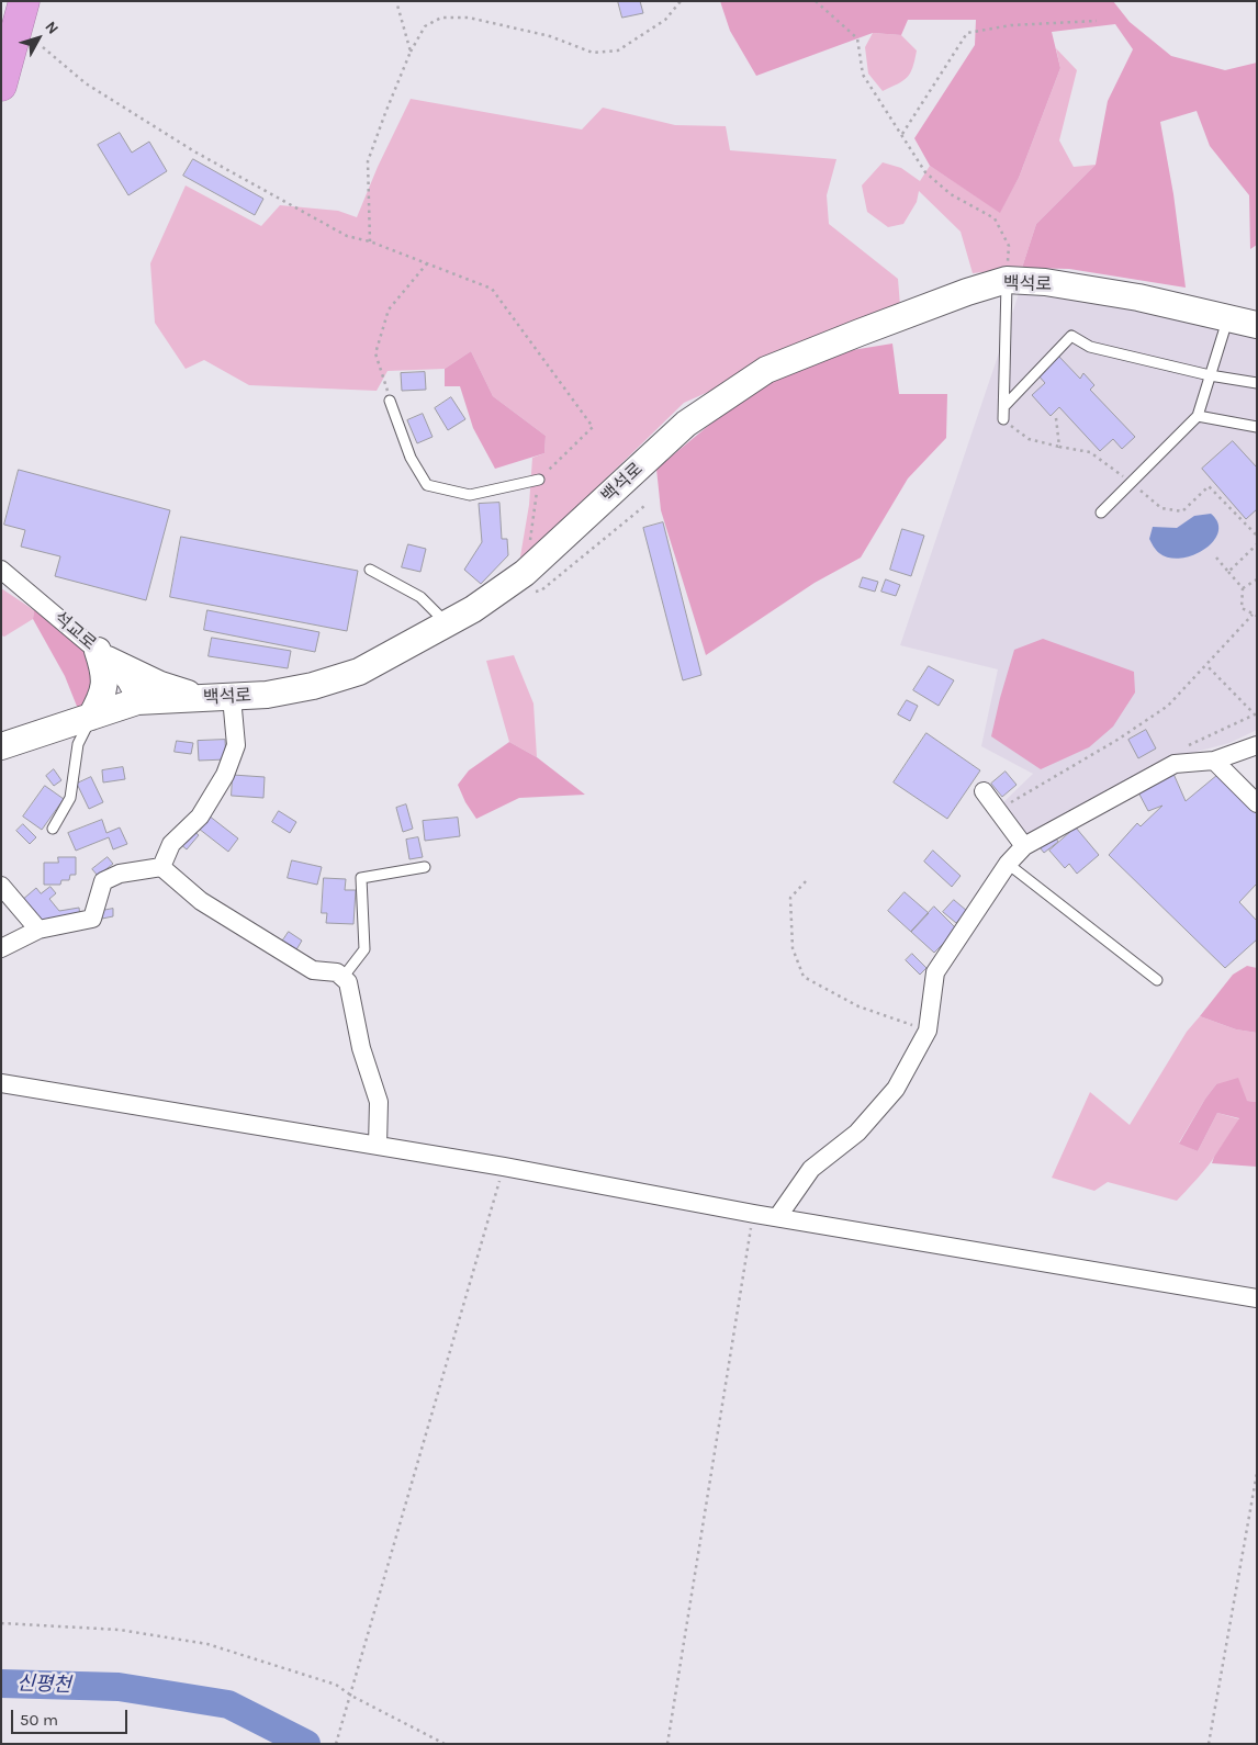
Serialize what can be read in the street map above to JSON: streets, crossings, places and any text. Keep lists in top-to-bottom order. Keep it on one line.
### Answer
{"streets":{"street":["백석로","석교로"]},"crossings":[["백석로","석교로"]],"water":["신평천"],"scale_bar":"50 m","north":"top right"}
